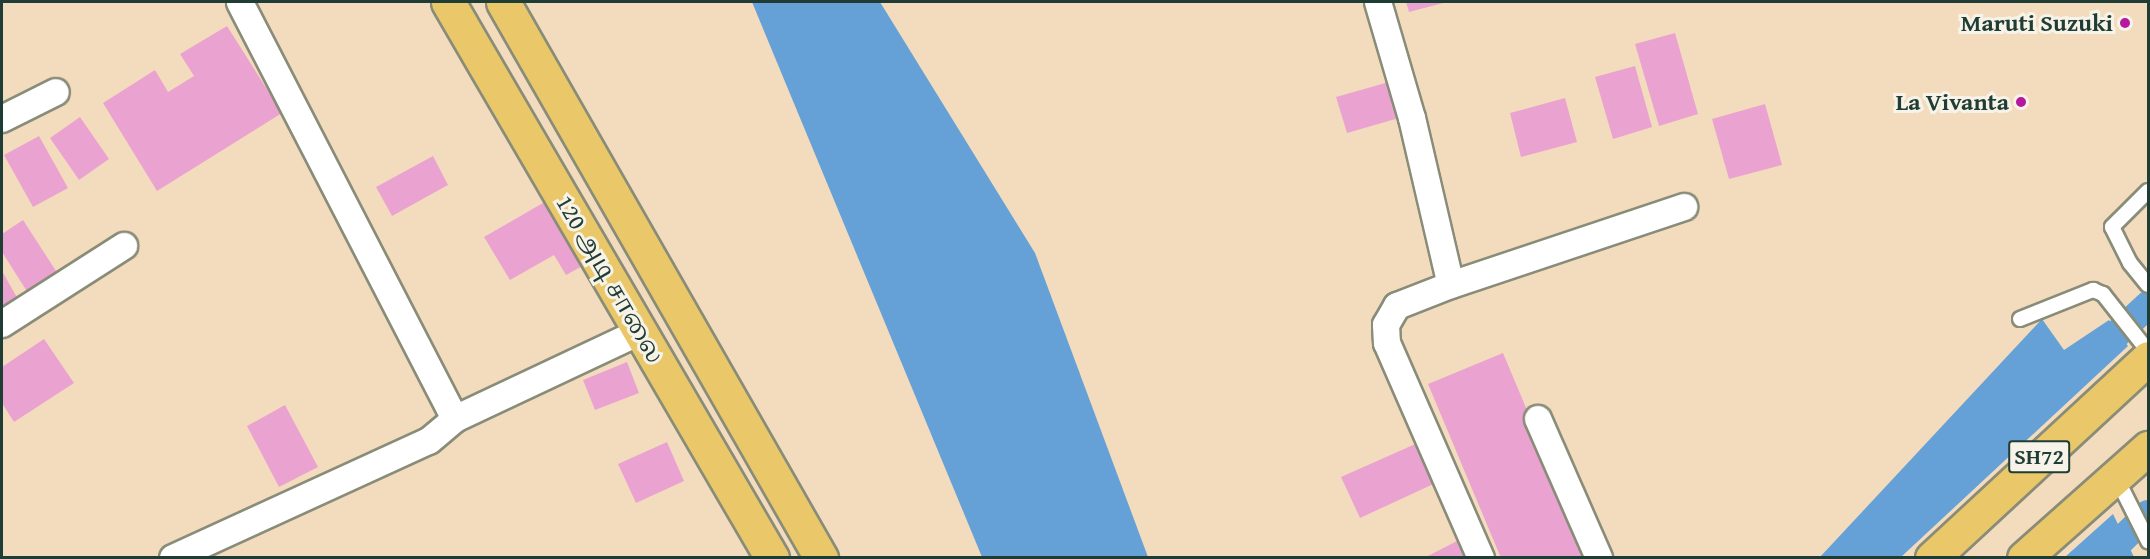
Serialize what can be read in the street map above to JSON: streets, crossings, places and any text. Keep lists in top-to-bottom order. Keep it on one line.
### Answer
{"streets":{"main road":["120 அடி சாலை","SH72"]},"places":["Maruti Suzuki","La Vivanta"]}
